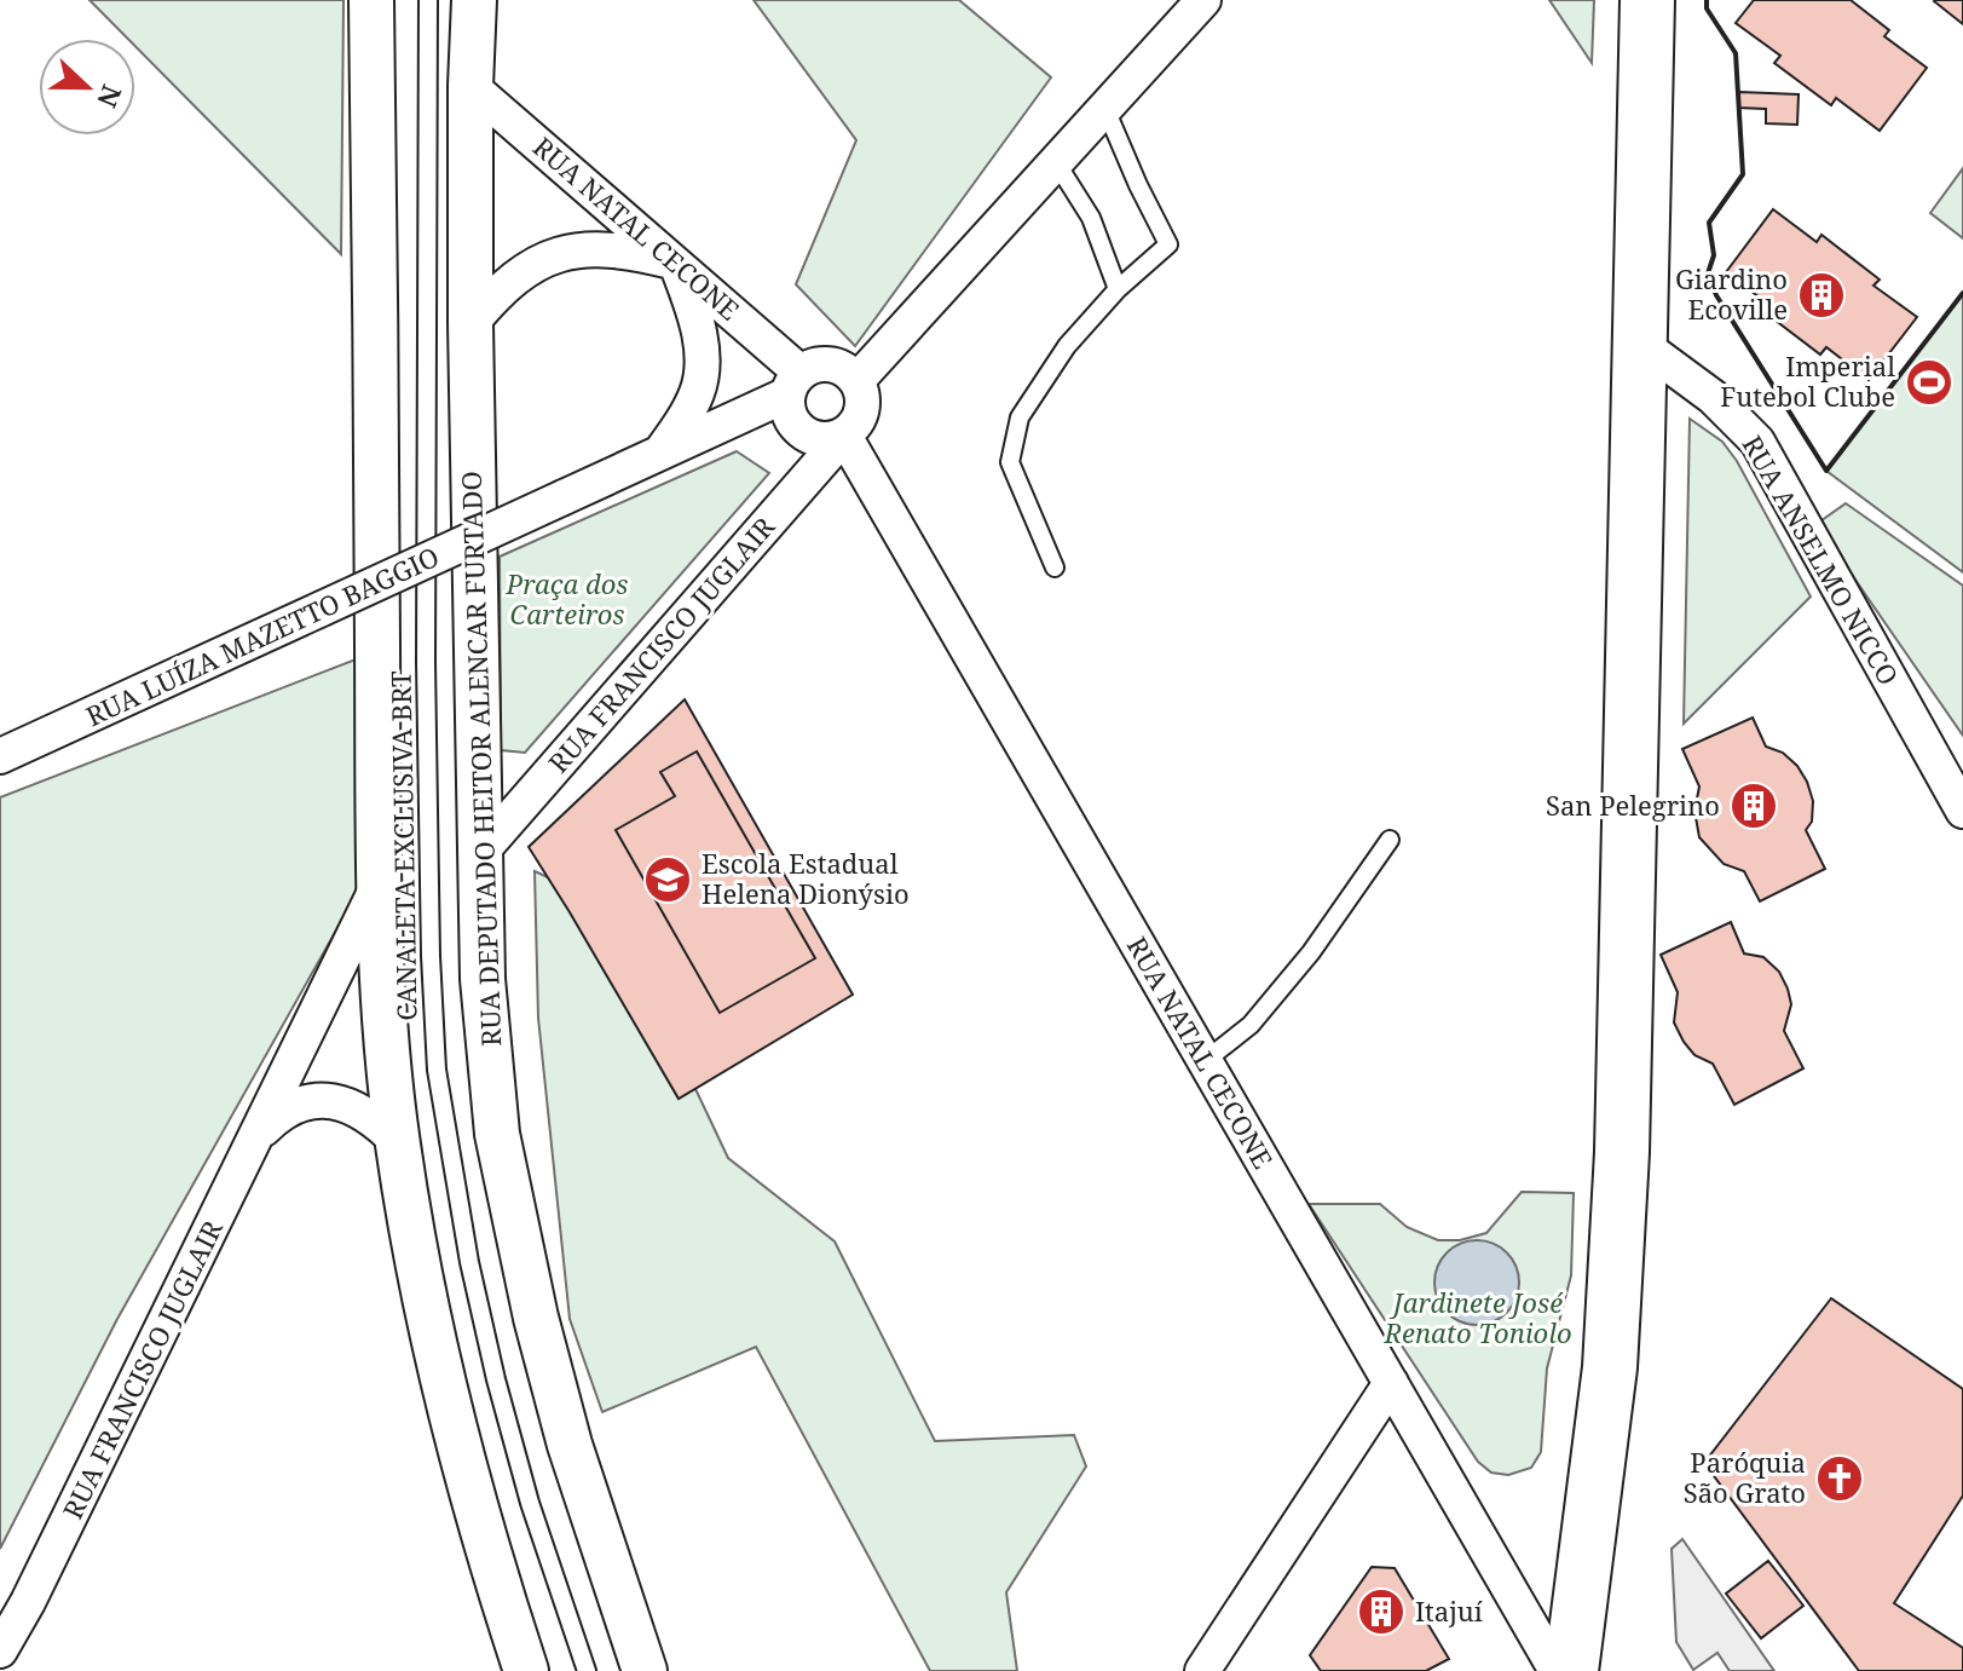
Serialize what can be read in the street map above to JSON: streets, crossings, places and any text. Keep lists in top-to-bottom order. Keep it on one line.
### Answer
{"streets":{"street":["RUA NATAL CECONE","RUA ANSELMO NICCO","RUA LUÍZA MAZETTO BAGGIO","RUA FRANCISCO JUGLAIR","RUA DEPUTADO HEITOR ALENCAR FURTADO"],"lane":["CANALETA EXCLUSIVA BRT"]},"crossings":[["RUA NATAL CECONE","RUA LUÍZA MAZETTO BAGGIO"],["RUA NATAL CECONE","RUA FRANCISCO JUGLAIR"],["RUA NATAL CECONE","RUA DEPUTADO HEITOR ALENCAR FURTADO"],["RUA LUÍZA MAZETTO BAGGIO","RUA FRANCISCO JUGLAIR"],["RUA FRANCISCO JUGLAIR","RUA DEPUTADO HEITOR ALENCAR FURTADO"]],"parks":["Praça dos Carteiros","Jardinete José Renato Toniolo"],"places":{"building":["Giardino Ecoville","San Pelegrino","Itajuí"],"sports":["Imperial Futebol Clube"],"school or university":["Escola Estadual Helena Dionýsio"],"church":["Paróquia São Grato"]},"north":"right"}
